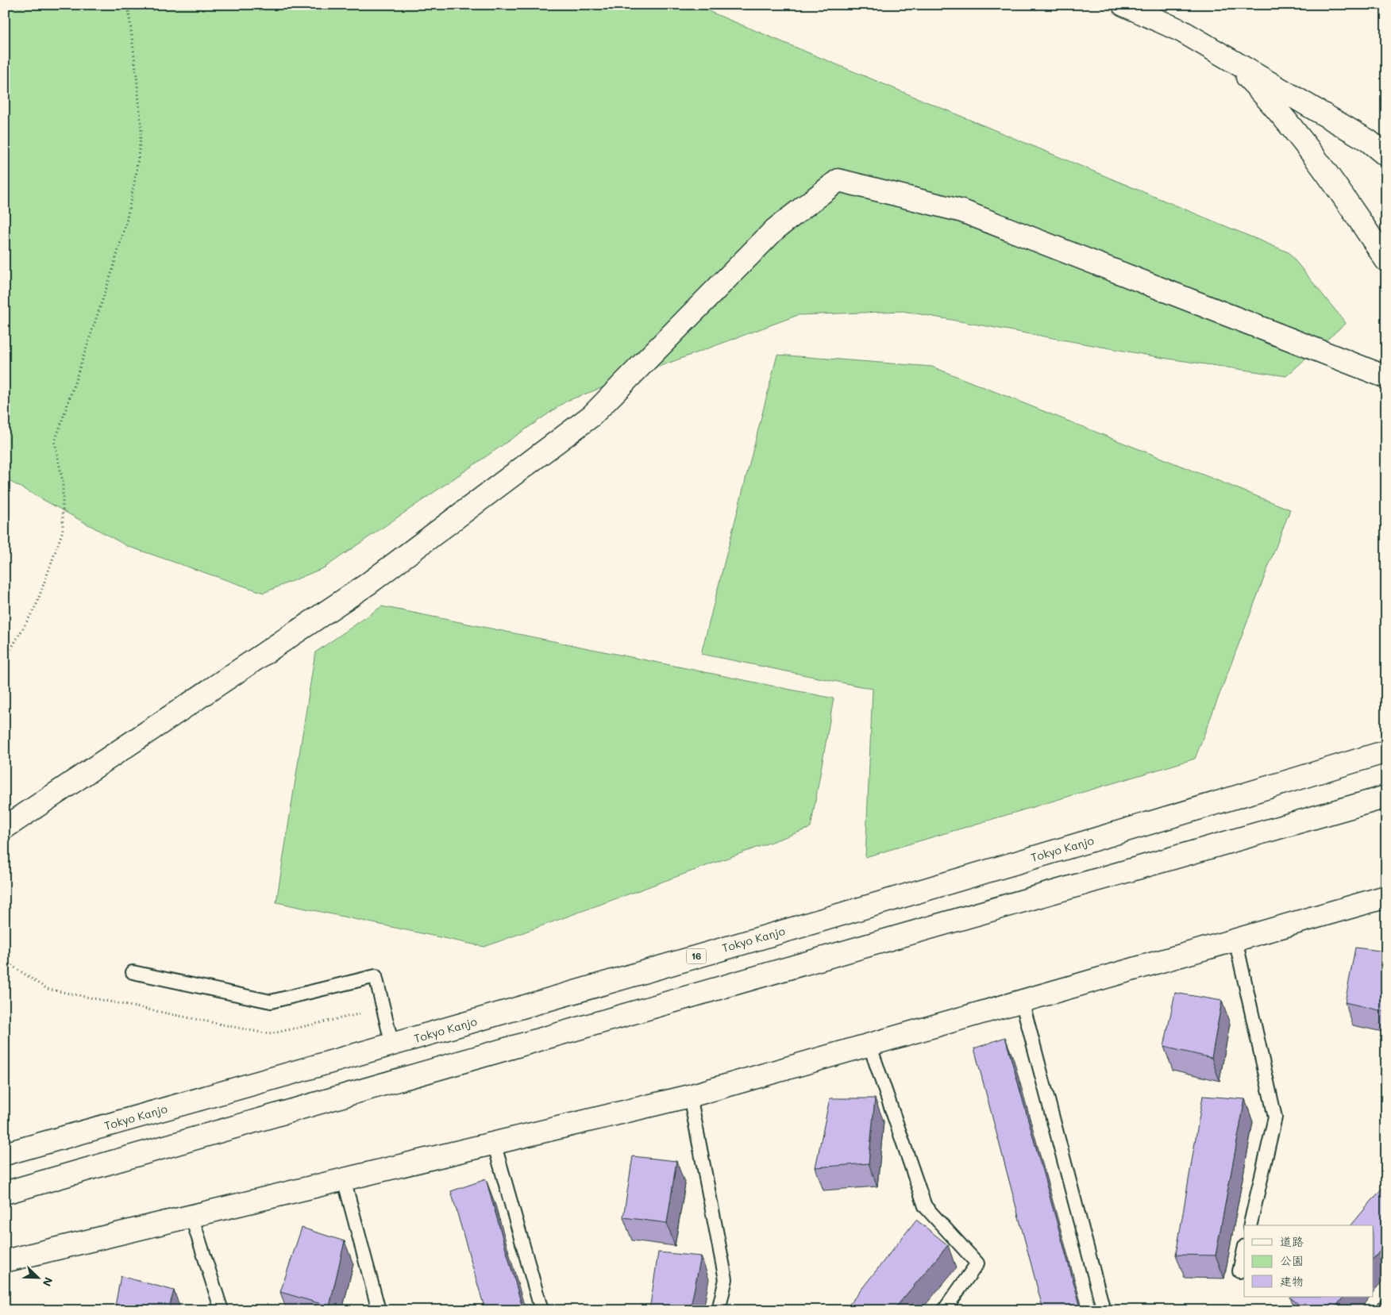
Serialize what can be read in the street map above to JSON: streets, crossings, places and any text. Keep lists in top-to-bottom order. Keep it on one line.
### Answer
{"streets":{"main road":["Tokyo Kanjo","16"]},"legend":["道路","公園","建物"],"north":"bottom right"}
